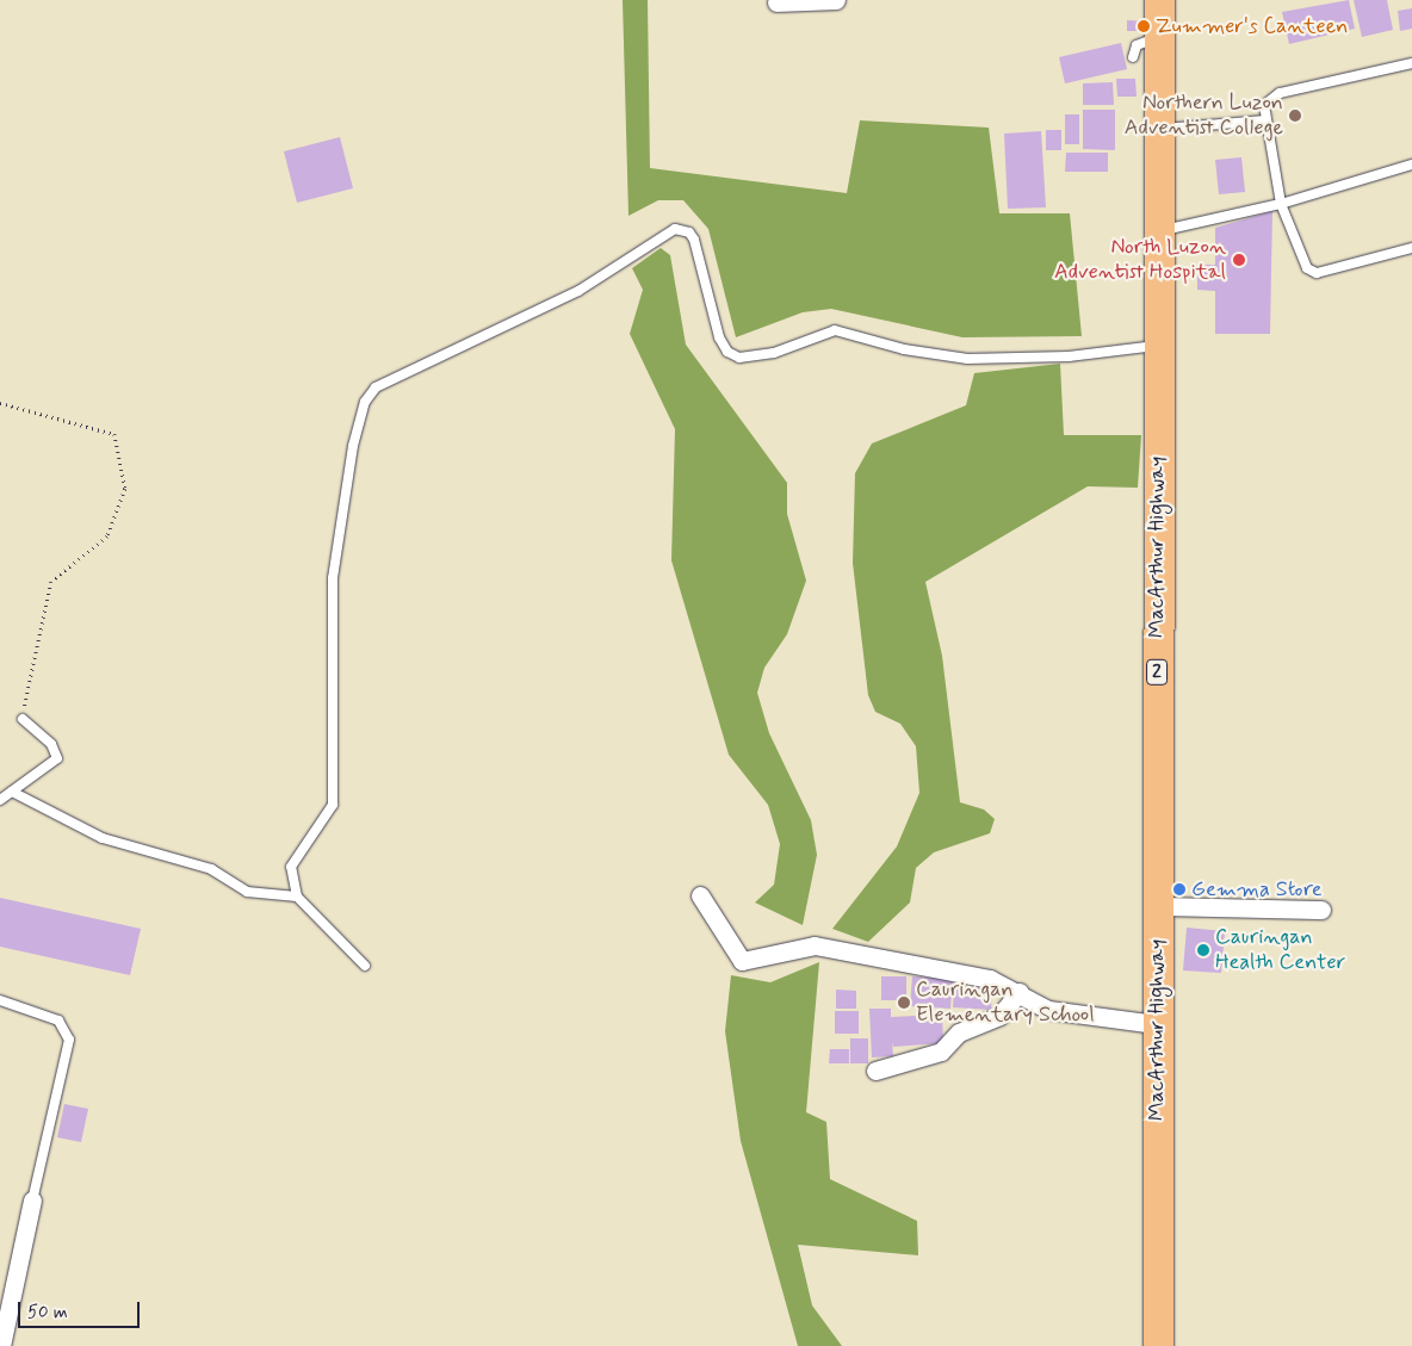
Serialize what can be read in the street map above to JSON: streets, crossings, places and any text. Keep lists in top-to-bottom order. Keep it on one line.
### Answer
{"streets":{"highway":["MacArthur Highway","2"]},"places":["Zummer's Canteen","Northern Luzon Adventist College","North Luzon Adventist Hospital","Gemma Store","Cauringan Health Center","Cauringan Elementary School"],"scale_bar":"50 m"}
